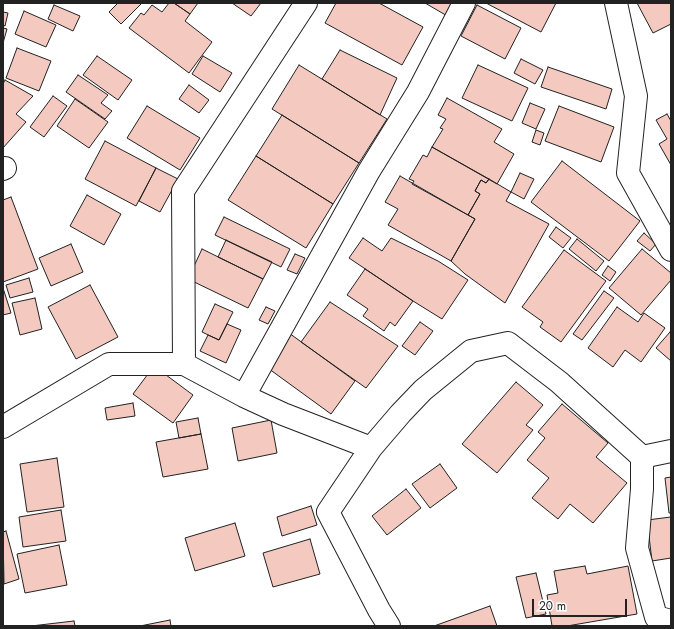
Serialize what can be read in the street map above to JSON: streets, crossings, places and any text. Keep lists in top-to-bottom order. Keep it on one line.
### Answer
{"scale_bar":"20 m"}
